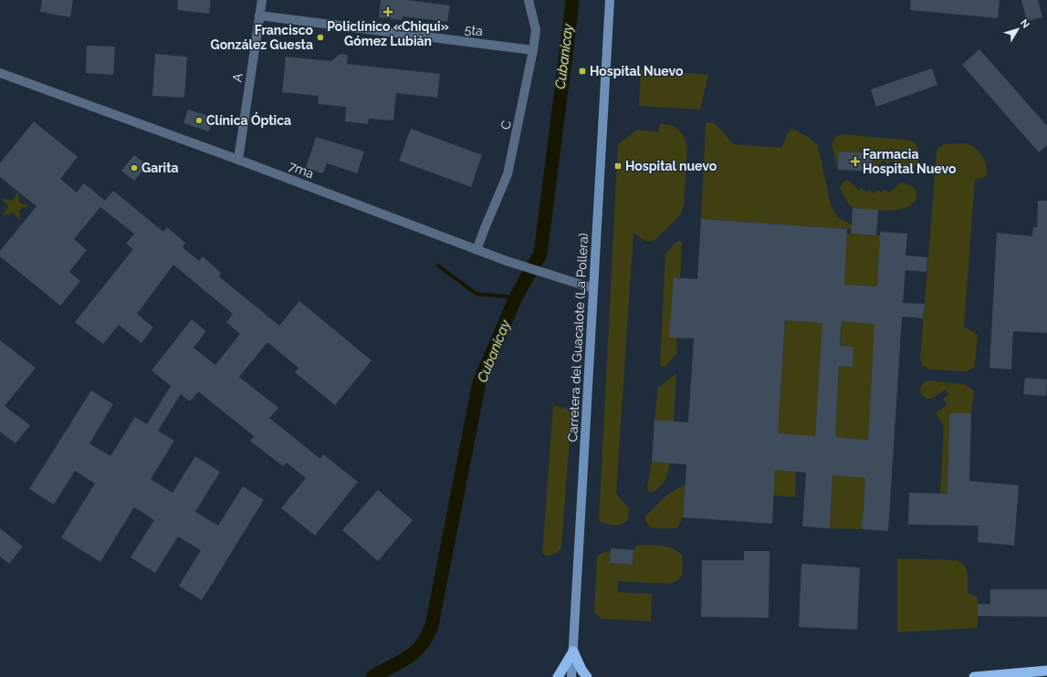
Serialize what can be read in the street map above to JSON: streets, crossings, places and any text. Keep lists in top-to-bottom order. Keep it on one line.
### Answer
{"streets":{"main road":["Carretera del Guacalote (La Pollera)"],"street":["5ta","A","C","7ma"]},"crossings":[["5ta","A"],["5ta","C"],["A","7ma"],["C","7ma"],["7ma","Carretera del Guacalote (La Pollera)"]],"water":["Cubanicay"],"places":{"health":["Policlínico «Chiqui» Gómez Lubián","Farmacia Hospital Nuevo"],"other":["Francisco González Guesta","Clínica Óptica","Garita"],"transit":["Hospital Nuevo","Hospital nuevo"]},"north":"top right"}
